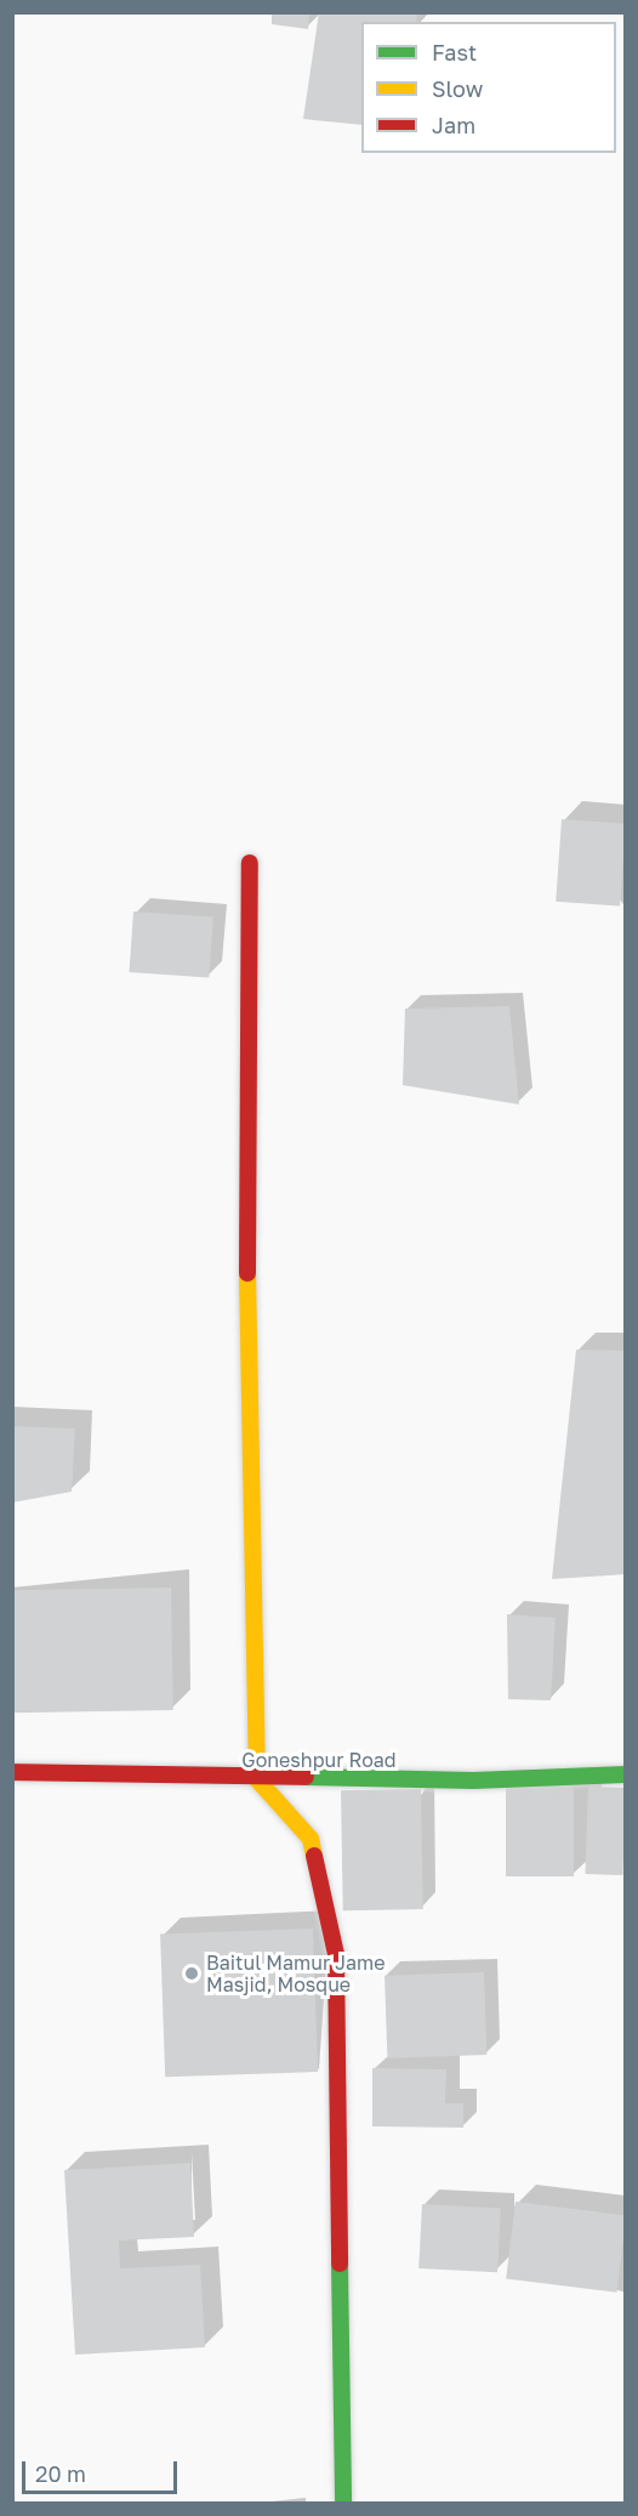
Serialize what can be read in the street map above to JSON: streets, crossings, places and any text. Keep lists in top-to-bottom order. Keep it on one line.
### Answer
{"streets":{"street":["Goneshpur Road"]},"places":["Baitul Mamur Jame Masjid, Mosque"],"legend":["Fast","Slow","Jam"],"scale_bar":"20 m"}
